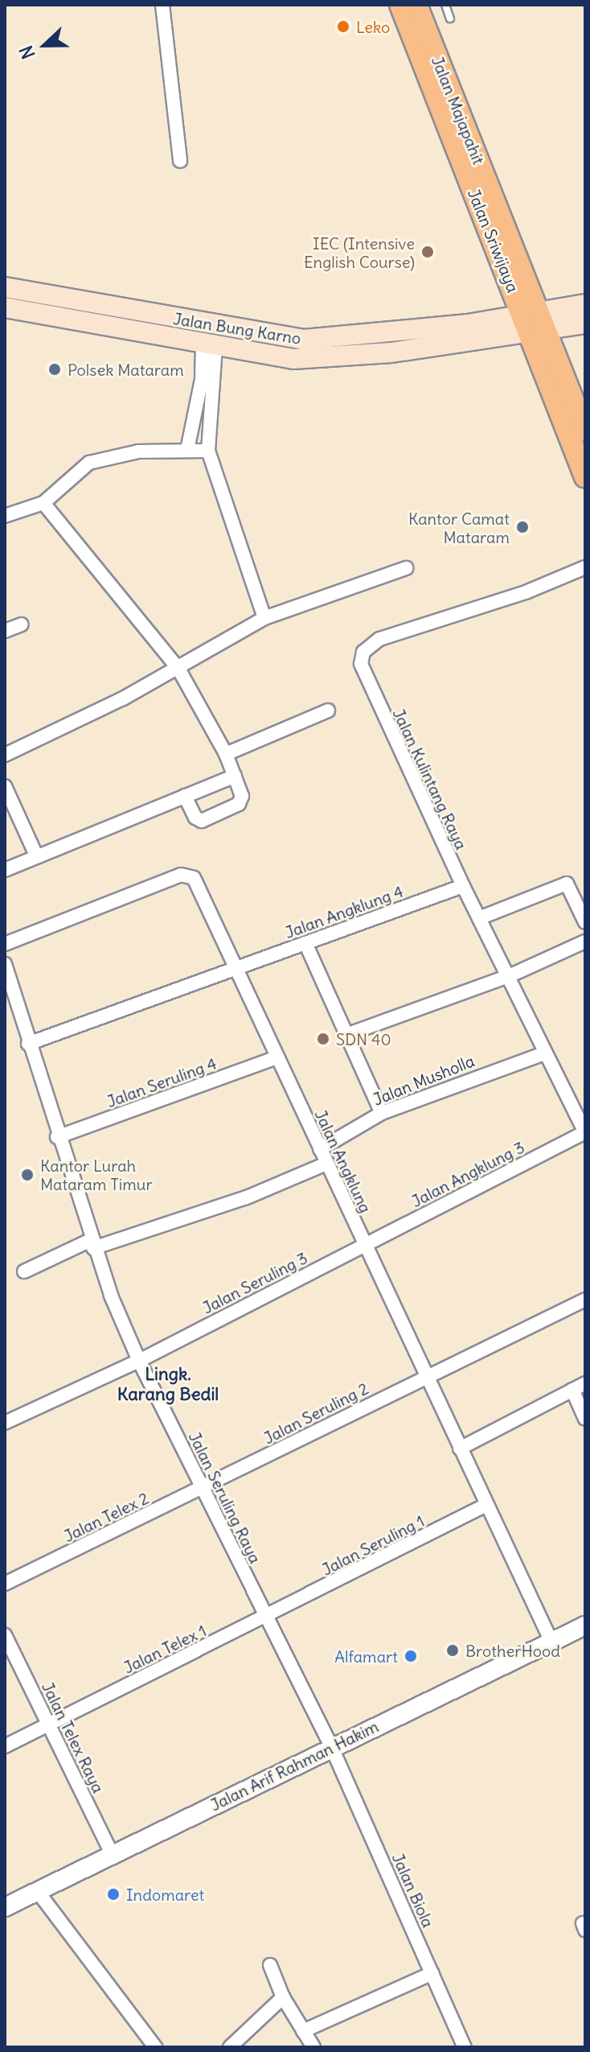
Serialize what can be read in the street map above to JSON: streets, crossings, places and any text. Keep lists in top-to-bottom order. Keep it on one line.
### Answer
{"streets":{"main road":["Jalan Majapahit","Jalan Sriwijaya","Jalan Bung Karno"],"street":["Jalan Kulintang Raya","Jalan Angklung 4","Jalan Musholla","Jalan Seruling 4","Jalan Angklung","Jalan Angklung 3","Jalan Seruling 3","Jalan Seruling 2","Jalan Seruling Raya","Jalan Telex 2","Jalan Seruling 1","Jalan Telex 1","Jalan Telex Raya","Jalan Arif Rahman Hakim","Jalan Biola"]},"crossings":[["Jalan Majapahit","Jalan Sriwijaya"],["Jalan Majapahit","Jalan Bung Karno"],["Jalan Sriwijaya","Jalan Bung Karno"],["Jalan Kulintang Raya","Jalan Angklung 4"],["Jalan Kulintang Raya","Jalan Musholla"],["Jalan Kulintang Raya","Jalan Angklung 3"],["Jalan Angklung 4","Jalan Angklung"],["Jalan Angklung 4","Jalan Seruling Raya"],["Jalan Musholla","Jalan Angklung"],["Jalan Seruling 4","Jalan Angklung"],["Jalan Seruling 4","Jalan Seruling Raya"],["Jalan Angklung","Jalan Angklung 3"],["Jalan Angklung","Jalan Seruling 3"],["Jalan Angklung","Jalan Seruling 2"],["Jalan Angklung","Jalan Seruling 1"],["Jalan Angklung","Jalan Arif Rahman Hakim"],["Jalan Angklung 3","Jalan Seruling 3"],["Jalan Seruling 3","Jalan Seruling Raya"],["Jalan Seruling 2","Jalan Telex 2"],["Jalan Seruling Raya","Jalan Telex 2"],["Jalan Seruling Raya","Jalan Seruling 1"],["Jalan Seruling Raya","Jalan Telex 1"],["Jalan Seruling Raya","Jalan Arif Rahman Hakim"],["Jalan Seruling Raya","Jalan Biola"],["Jalan Seruling 1","Jalan Telex 1"],["Jalan Telex 1","Jalan Telex Raya"],["Jalan Telex Raya","Jalan Arif Rahman Hakim"],["Jalan Arif Rahman Hakim","Jalan Biola"]],"districts":["Lingk. Karang Bedil"],"places":["Leko","IEC (Intensive English Course)","Polsek Mataram","Kantor Camat Mataram","SDN 40","Kantor Lurah Mataram Timur","BrotherHood","Alfamart","Indomaret"],"north":"left"}
